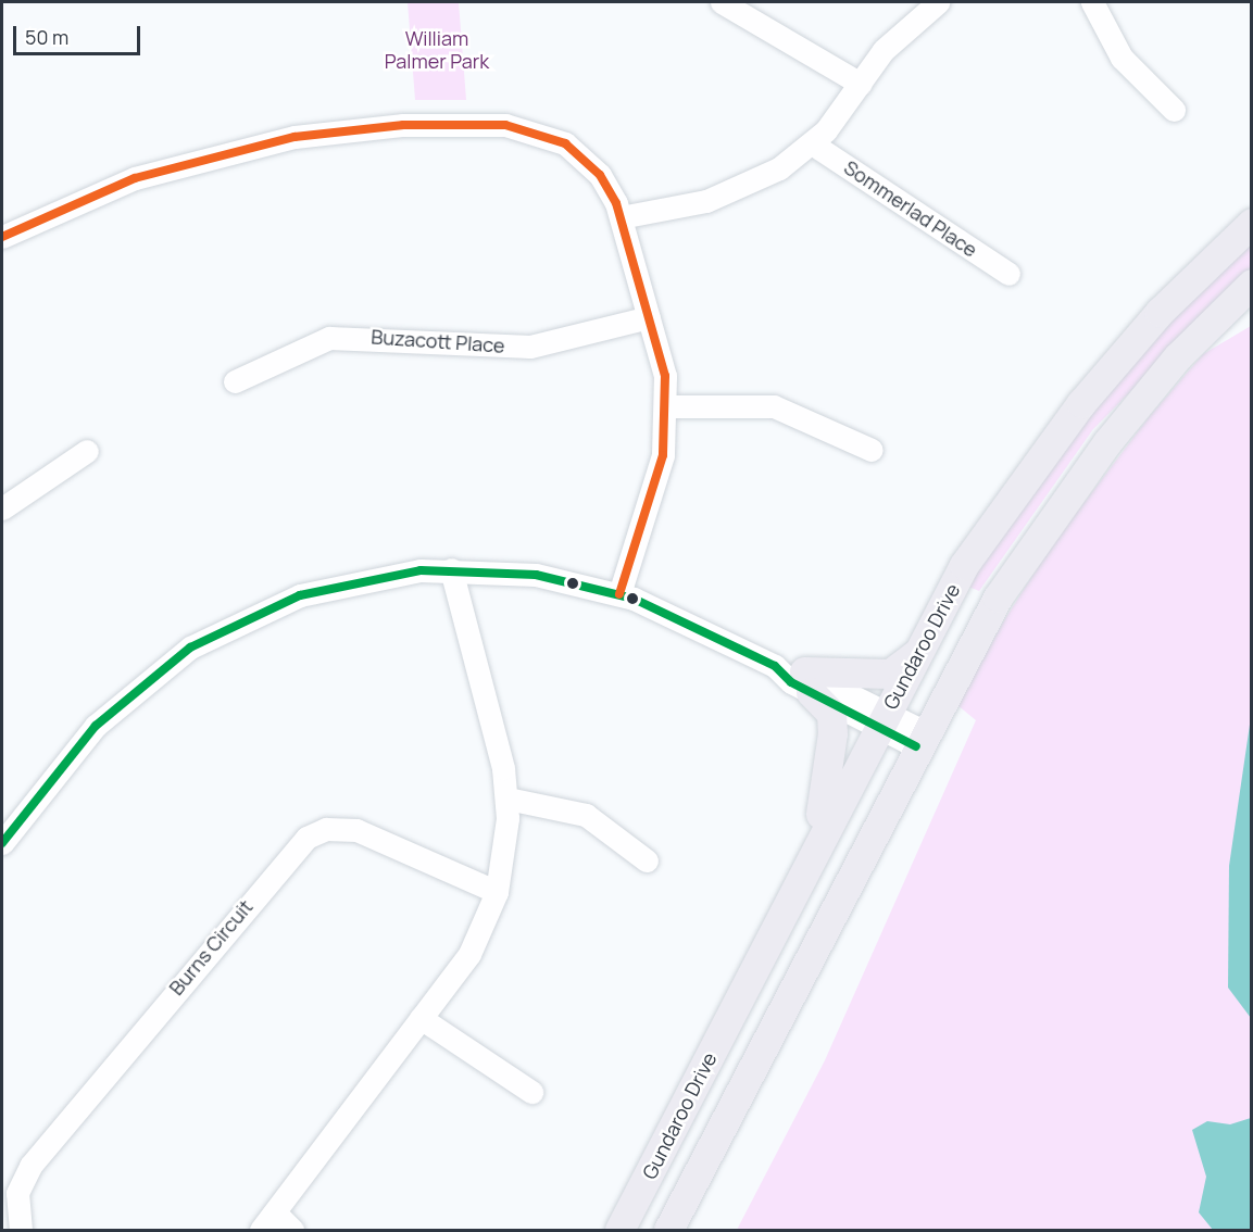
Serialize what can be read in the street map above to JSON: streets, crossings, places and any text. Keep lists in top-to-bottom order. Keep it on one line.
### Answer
{"streets":{"main road":["Gundaroo Drive"],"street":["Sommerlad Place","Buzacott Place","Burns Circuit"]},"parks":["William Palmer Park"],"scale_bar":"50 m"}
